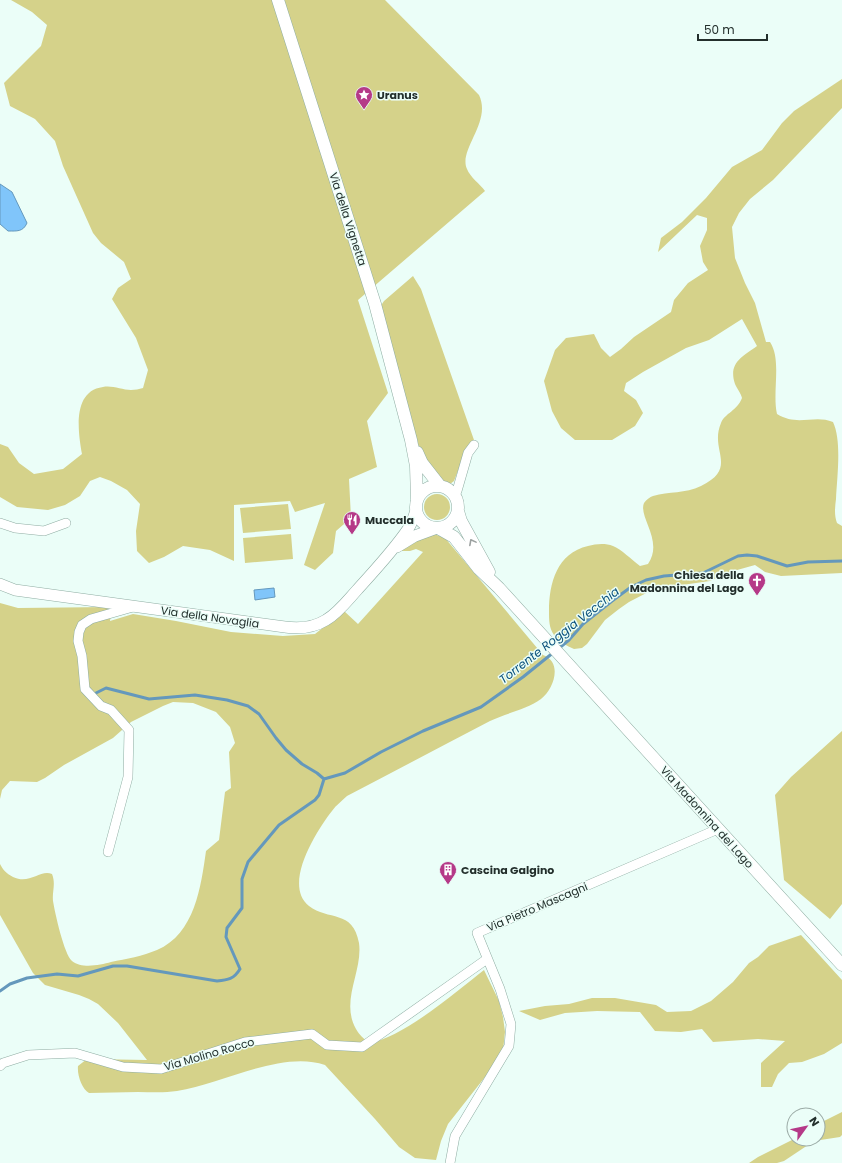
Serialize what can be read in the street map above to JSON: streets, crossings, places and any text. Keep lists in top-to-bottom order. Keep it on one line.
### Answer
{"streets":{"main road":["Via della Vignetta","Via Madonnina del Lago"],"street":["Via della Novaglia","Via Pietro Mascagni","Via Molino Rocco"]},"crossings":[["Via della Vignetta","Via della Novaglia"],["Via Madonnina del Lago","Via Pietro Mascagni"],["Via Pietro Mascagni","Via Molino Rocco"]],"water":["Torrente Roggia Vecchia"],"places":{"place":["Uranus"],"restaurant":["Muccala"],"church":["Chiesa della Madonnina del Lago"],"building":["Cascina Galgino"]},"scale_bar":"50 m","north":"top right"}
